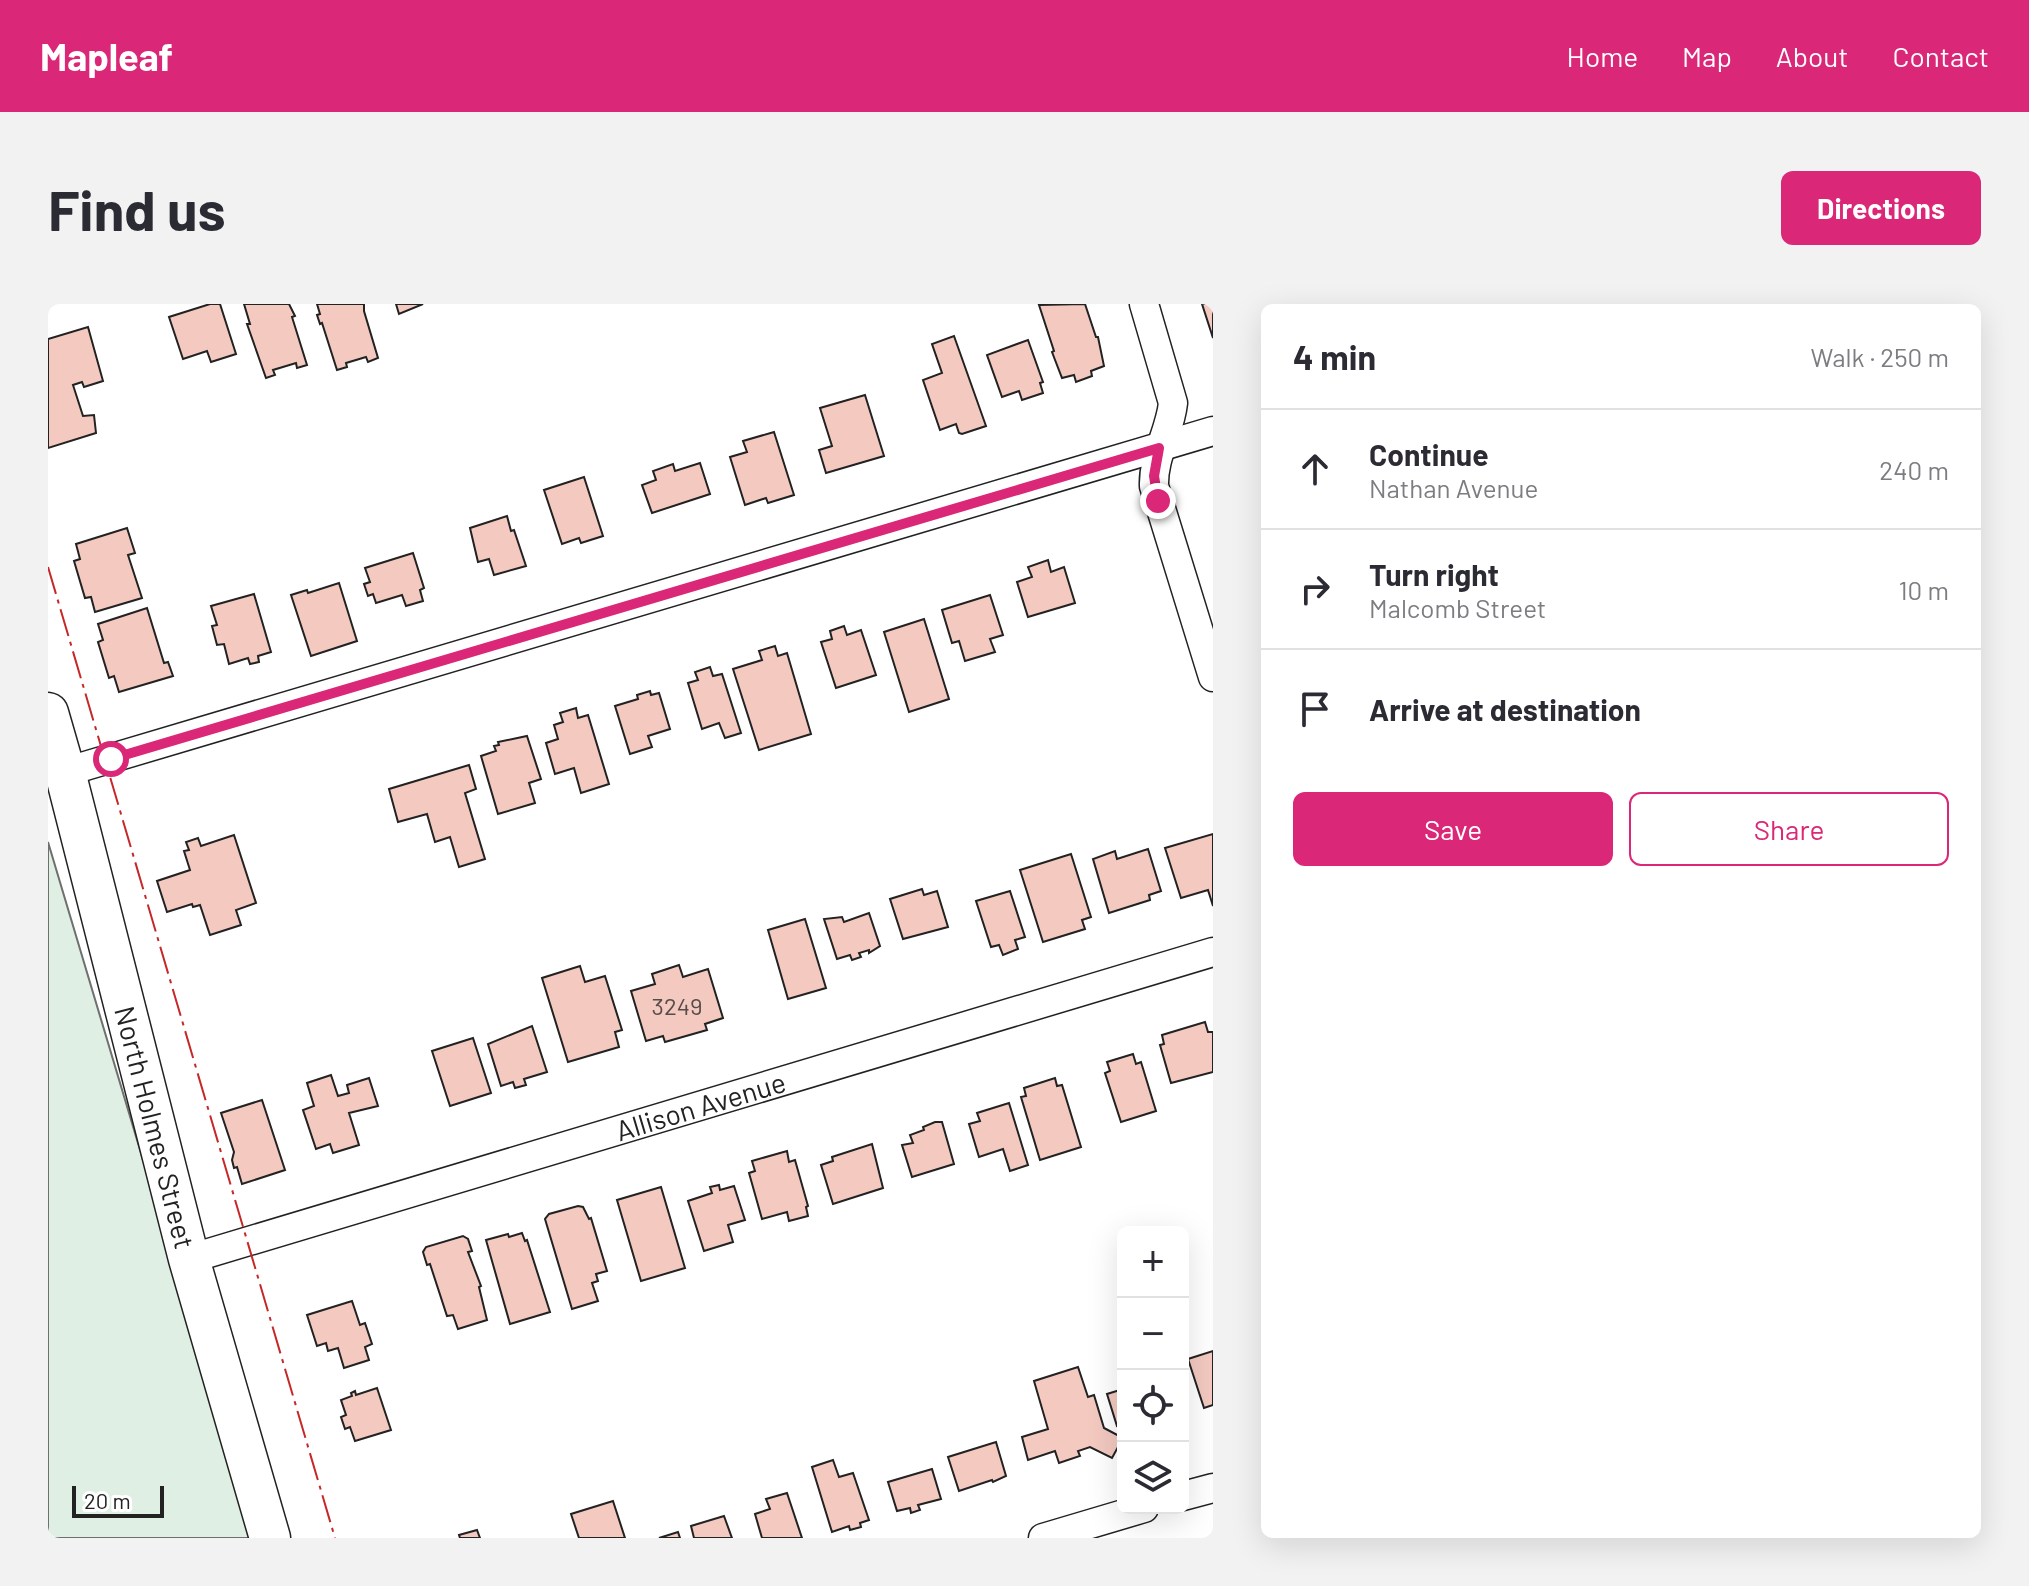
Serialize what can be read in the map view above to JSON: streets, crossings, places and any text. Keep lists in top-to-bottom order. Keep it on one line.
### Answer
{"streets":{"main road":["North Holmes Street"],"street":["Allison Avenue"]},"crossings":[["Allison Avenue","North Holmes Street"]],"house_numbers":["3249"],"scale_bar":"20 m","page":{"header":"Mapleaf","nav":["Home","Map","About","Contact"],"buttons":["Directions",["Save","Share"]],"title":"Find us","heading":["4 min","Walk · 250 m"],"list":[["Continue","Nathan Avenue","240 m"],["Turn right","Malcomb Street","10 m"],"Arrive at destination"],"map_buttons":["+","−"],"scale":"20 m"}}
